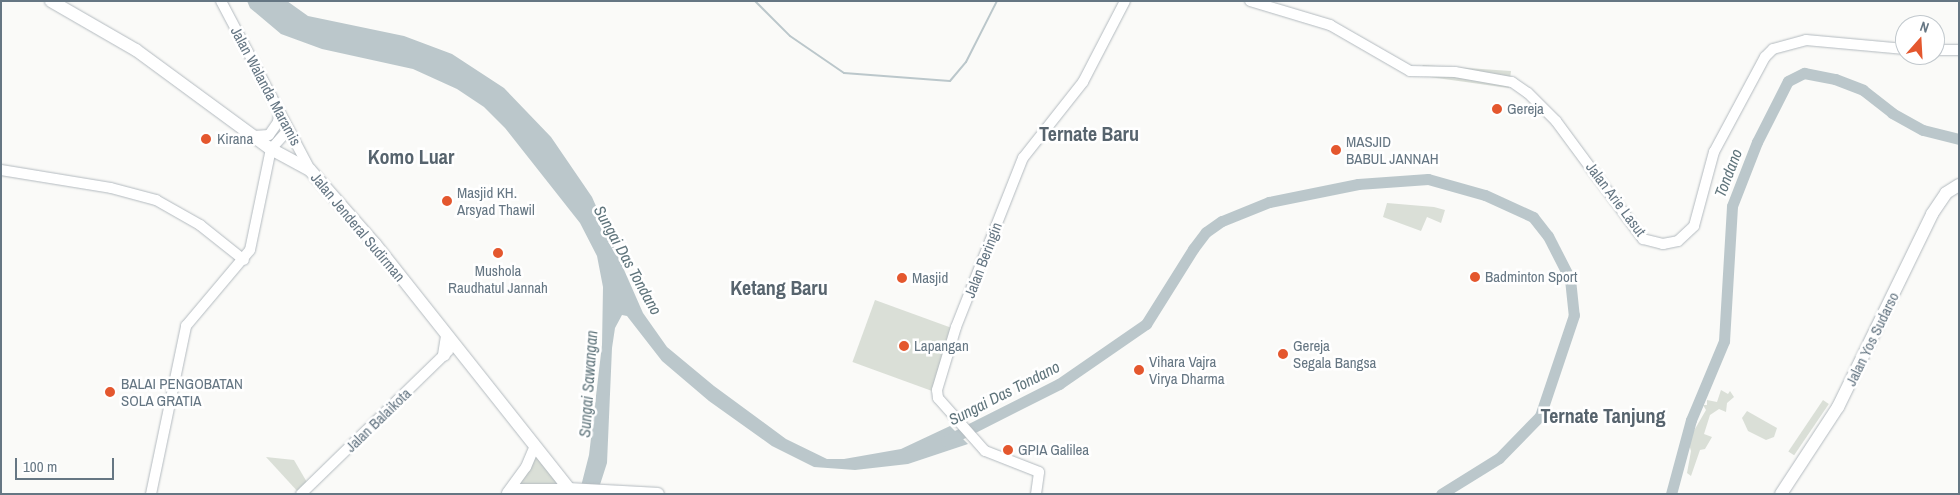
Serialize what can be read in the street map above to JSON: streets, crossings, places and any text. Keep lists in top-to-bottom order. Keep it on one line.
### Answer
{"streets":{"highway":["Jalan Jenderal Sudirman","Jalan Yos Sudarso"],"street":["Jalan Walanda Maramis","Jalan Arie Lasut","Jalan Beringin","Jalan Balaikota"]},"crossings":[["Jalan Walanda Maramis","Jalan Jenderal Sudirman"]],"districts":["Ternate Baru","Komo Luar","Ketang Baru","Ternate Tanjung"],"water":["Tondano","Sungai Das Tondano","Sungai Sawangan"],"places":["Gereja","Kirana","MASJID BABUL JANNAH","Masjid KH. Arsyad Thawil","Mushola Raudhatul Jannah","Badminton Sport","Masjid","Lapangan","Gereja Segala Bangsa","Vihara Vajra Virya Dharma","BALAI PENGOBATAN SOLA GRATIA","GPIA Galilea"],"scale_bar":"100 m","north":"top"}
